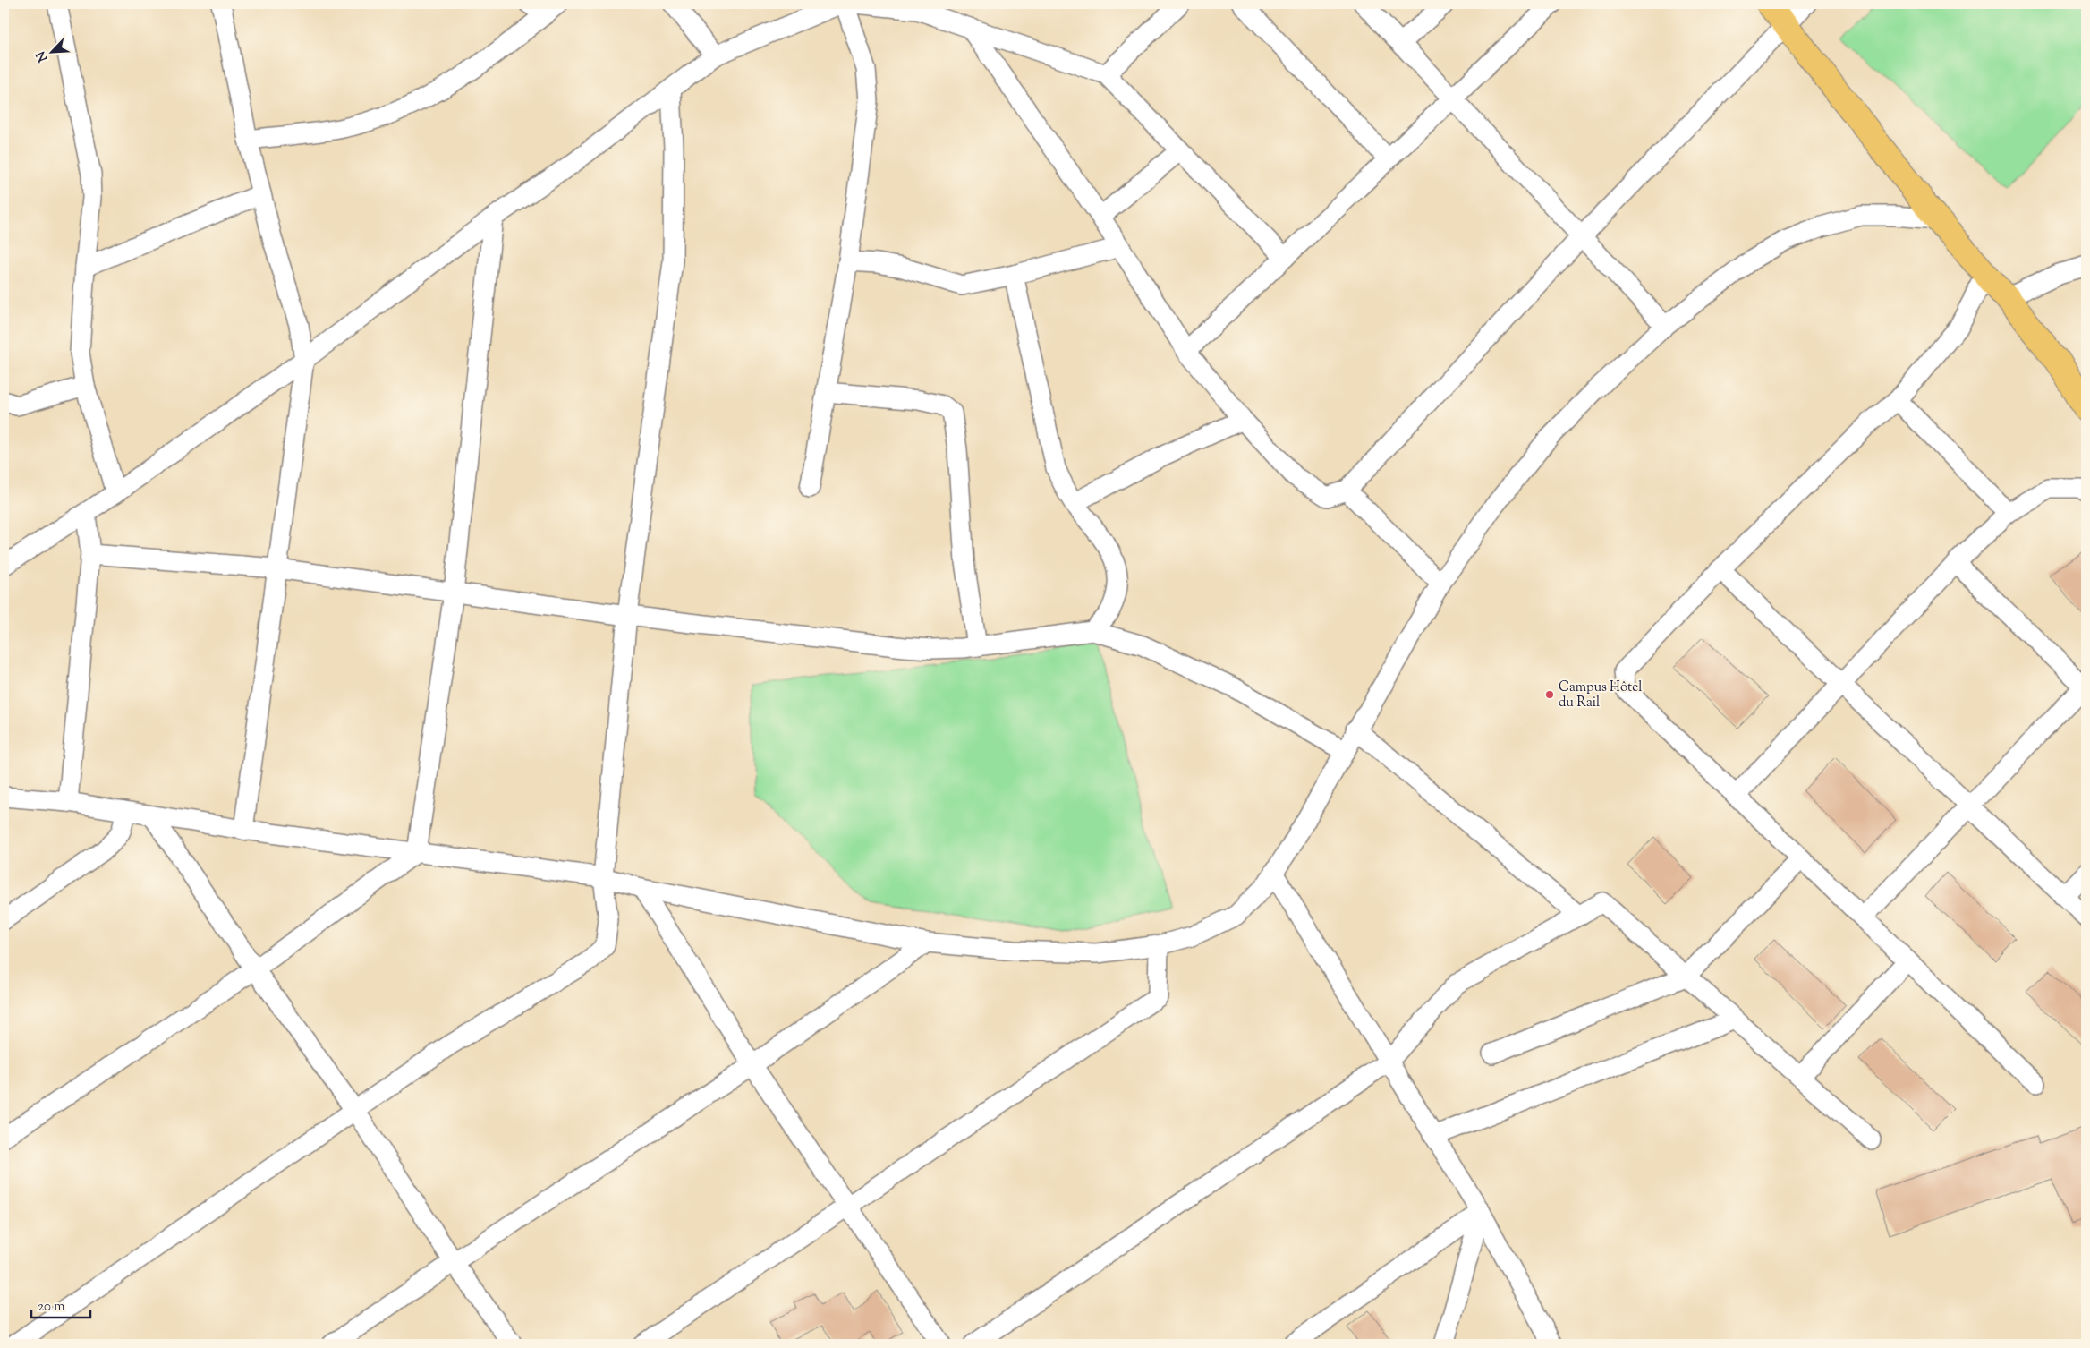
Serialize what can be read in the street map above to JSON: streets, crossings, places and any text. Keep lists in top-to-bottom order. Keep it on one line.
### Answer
{"places":["Campus Hôtel du Rail"],"scale_bar":"20 m","north":"bottom left"}
